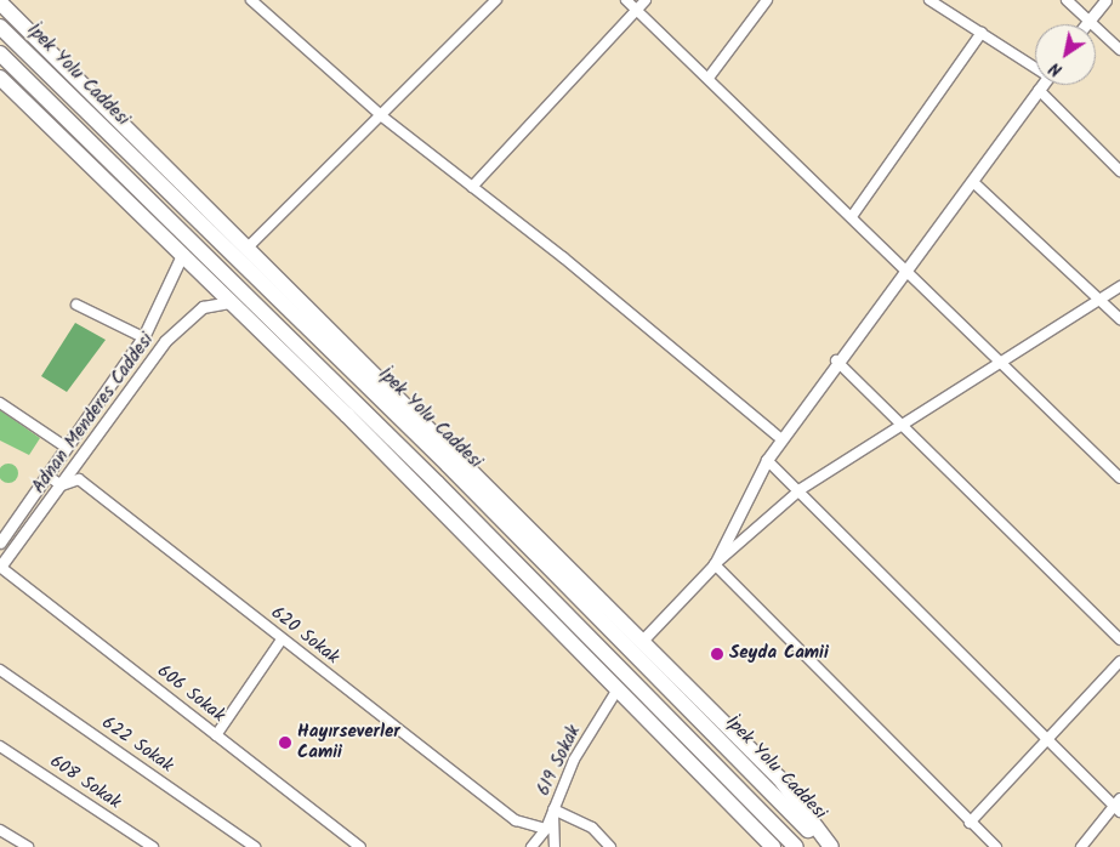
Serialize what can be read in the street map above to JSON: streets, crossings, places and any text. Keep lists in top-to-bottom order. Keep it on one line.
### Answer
{"streets":{"highway":["İpek Yolu Caddesi"],"street":["Adnan Menderes Caddesi","620 Sokak","606 Sokak","622 Sokak","619 Sokak","608 Sokak"]},"crossings":[["Adnan Menderes Caddesi","620 Sokak"],["Adnan Menderes Caddesi","606 Sokak"],["620 Sokak","619 Sokak"]],"places":["Seyda Camii","Hayırseverler Camii"],"north":"bottom left"}
